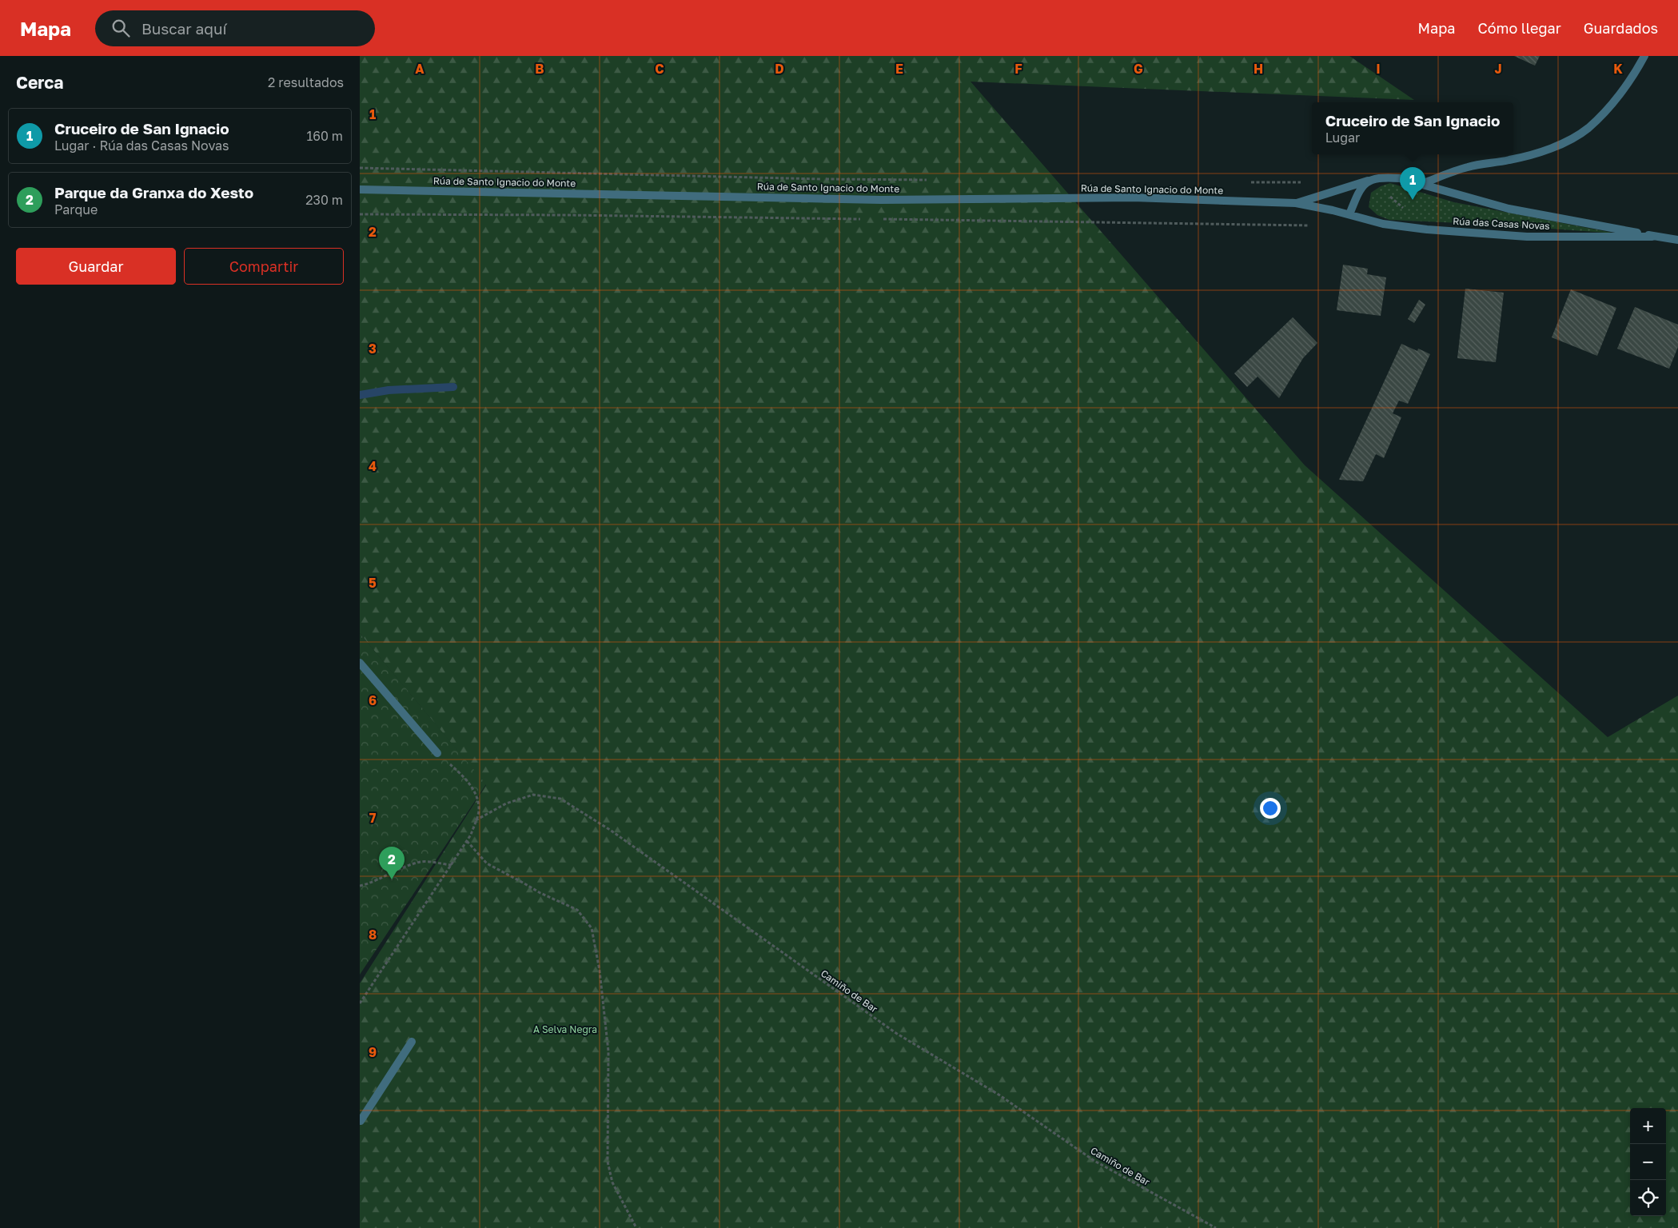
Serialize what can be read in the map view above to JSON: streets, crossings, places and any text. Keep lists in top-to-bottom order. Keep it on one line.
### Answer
{"streets":{"street":["Rúa de Santo Ignacio do Monte","Rúa das Casas Novas"],"path":["Camiño de Bar"]},"crossings":[["Rúa de Santo Ignacio do Monte","Rúa das Casas Novas"]],"parks":["A Selva Negra"],"page":{"header":"Mapa","search":"Buscar aquí","nav":["Mapa","Cómo llegar","Guardados"],"heading":["Cerca","2 resultados"],"popup":["Cruceiro de San Ignacio","Lugar"],"list":[{"mark":"1","name":"Cruceiro de San Ignacio","note":"Lugar · Rúa das Casas Novas","value":"160 m"},{"mark":"2","name":"Parque da Granxa do Xesto","note":"Parque","value":"230 m"}],"pins":["1","2"],"buttons":["Guardar","Compartir"],"map_buttons":["+","−"]},"grid":{"columns":["A","B","C","D","E","F","G","H","I","J","K"],"rows":["1","2","3","4","5","6","7","8","9"]}}
